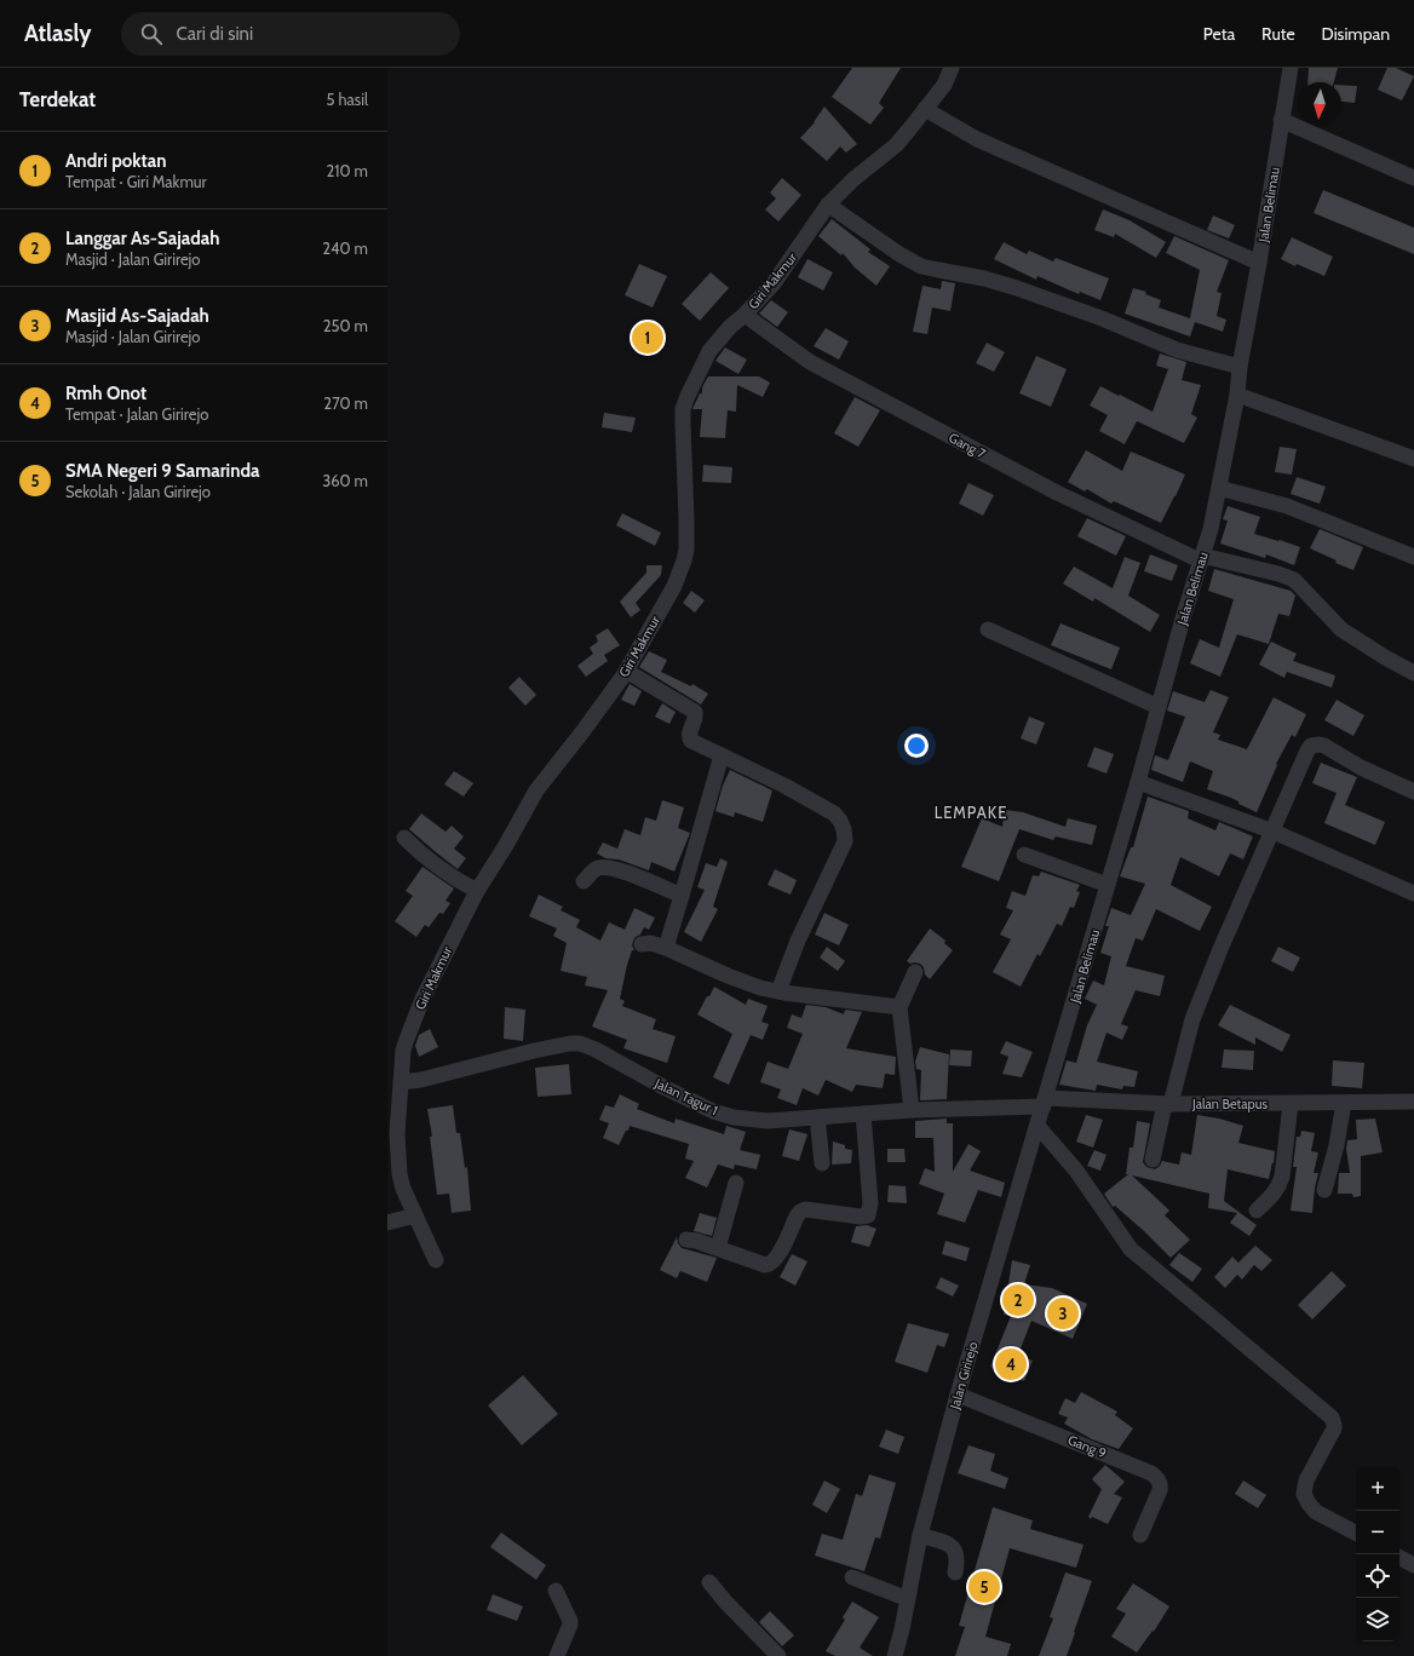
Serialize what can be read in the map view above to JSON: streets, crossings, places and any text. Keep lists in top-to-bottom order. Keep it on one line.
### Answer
{"streets":{"street":["Jalan Belimau","Giri Makmur","Gang 7","Jalan Tagur 1","Jalan Betapus","Jalan Girirejo","Gang 9"]},"crossings":[["Jalan Belimau","Gang 7"],["Jalan Belimau","Jalan Tagur 1"],["Jalan Belimau","Jalan Betapus"],["Jalan Belimau","Jalan Girirejo"],["Giri Makmur","Gang 7"],["Giri Makmur","Jalan Tagur 1"],["Jalan Tagur 1","Jalan Betapus"],["Jalan Tagur 1","Jalan Girirejo"],["Jalan Betapus","Jalan Girirejo"],["Jalan Girirejo","Gang 9"]],"districts":["LEMPAKE"],"north":"bottom","page":{"header":"Atlasly","search":"Cari di sini","nav":["Peta","Rute","Disimpan"],"heading":["Terdekat","5 hasil"],"list":[{"mark":"1","name":"Andri poktan","note":"Tempat · Giri Makmur","value":"210 m"},{"mark":"2","name":"Langgar As-Sajadah","note":"Masjid · Jalan Girirejo","value":"240 m"},{"mark":"3","name":"Masjid As-Sajadah","note":"Masjid · Jalan Girirejo","value":"250 m"},{"mark":"4","name":"Rmh Onot","note":"Tempat · Jalan Girirejo","value":"270 m"},{"mark":"5","name":"SMA Negeri 9 Samarinda","note":"Sekolah · Jalan Girirejo","value":"360 m"}],"pins":["1","2","3","4","5"],"map_buttons":["+","−"]}}
